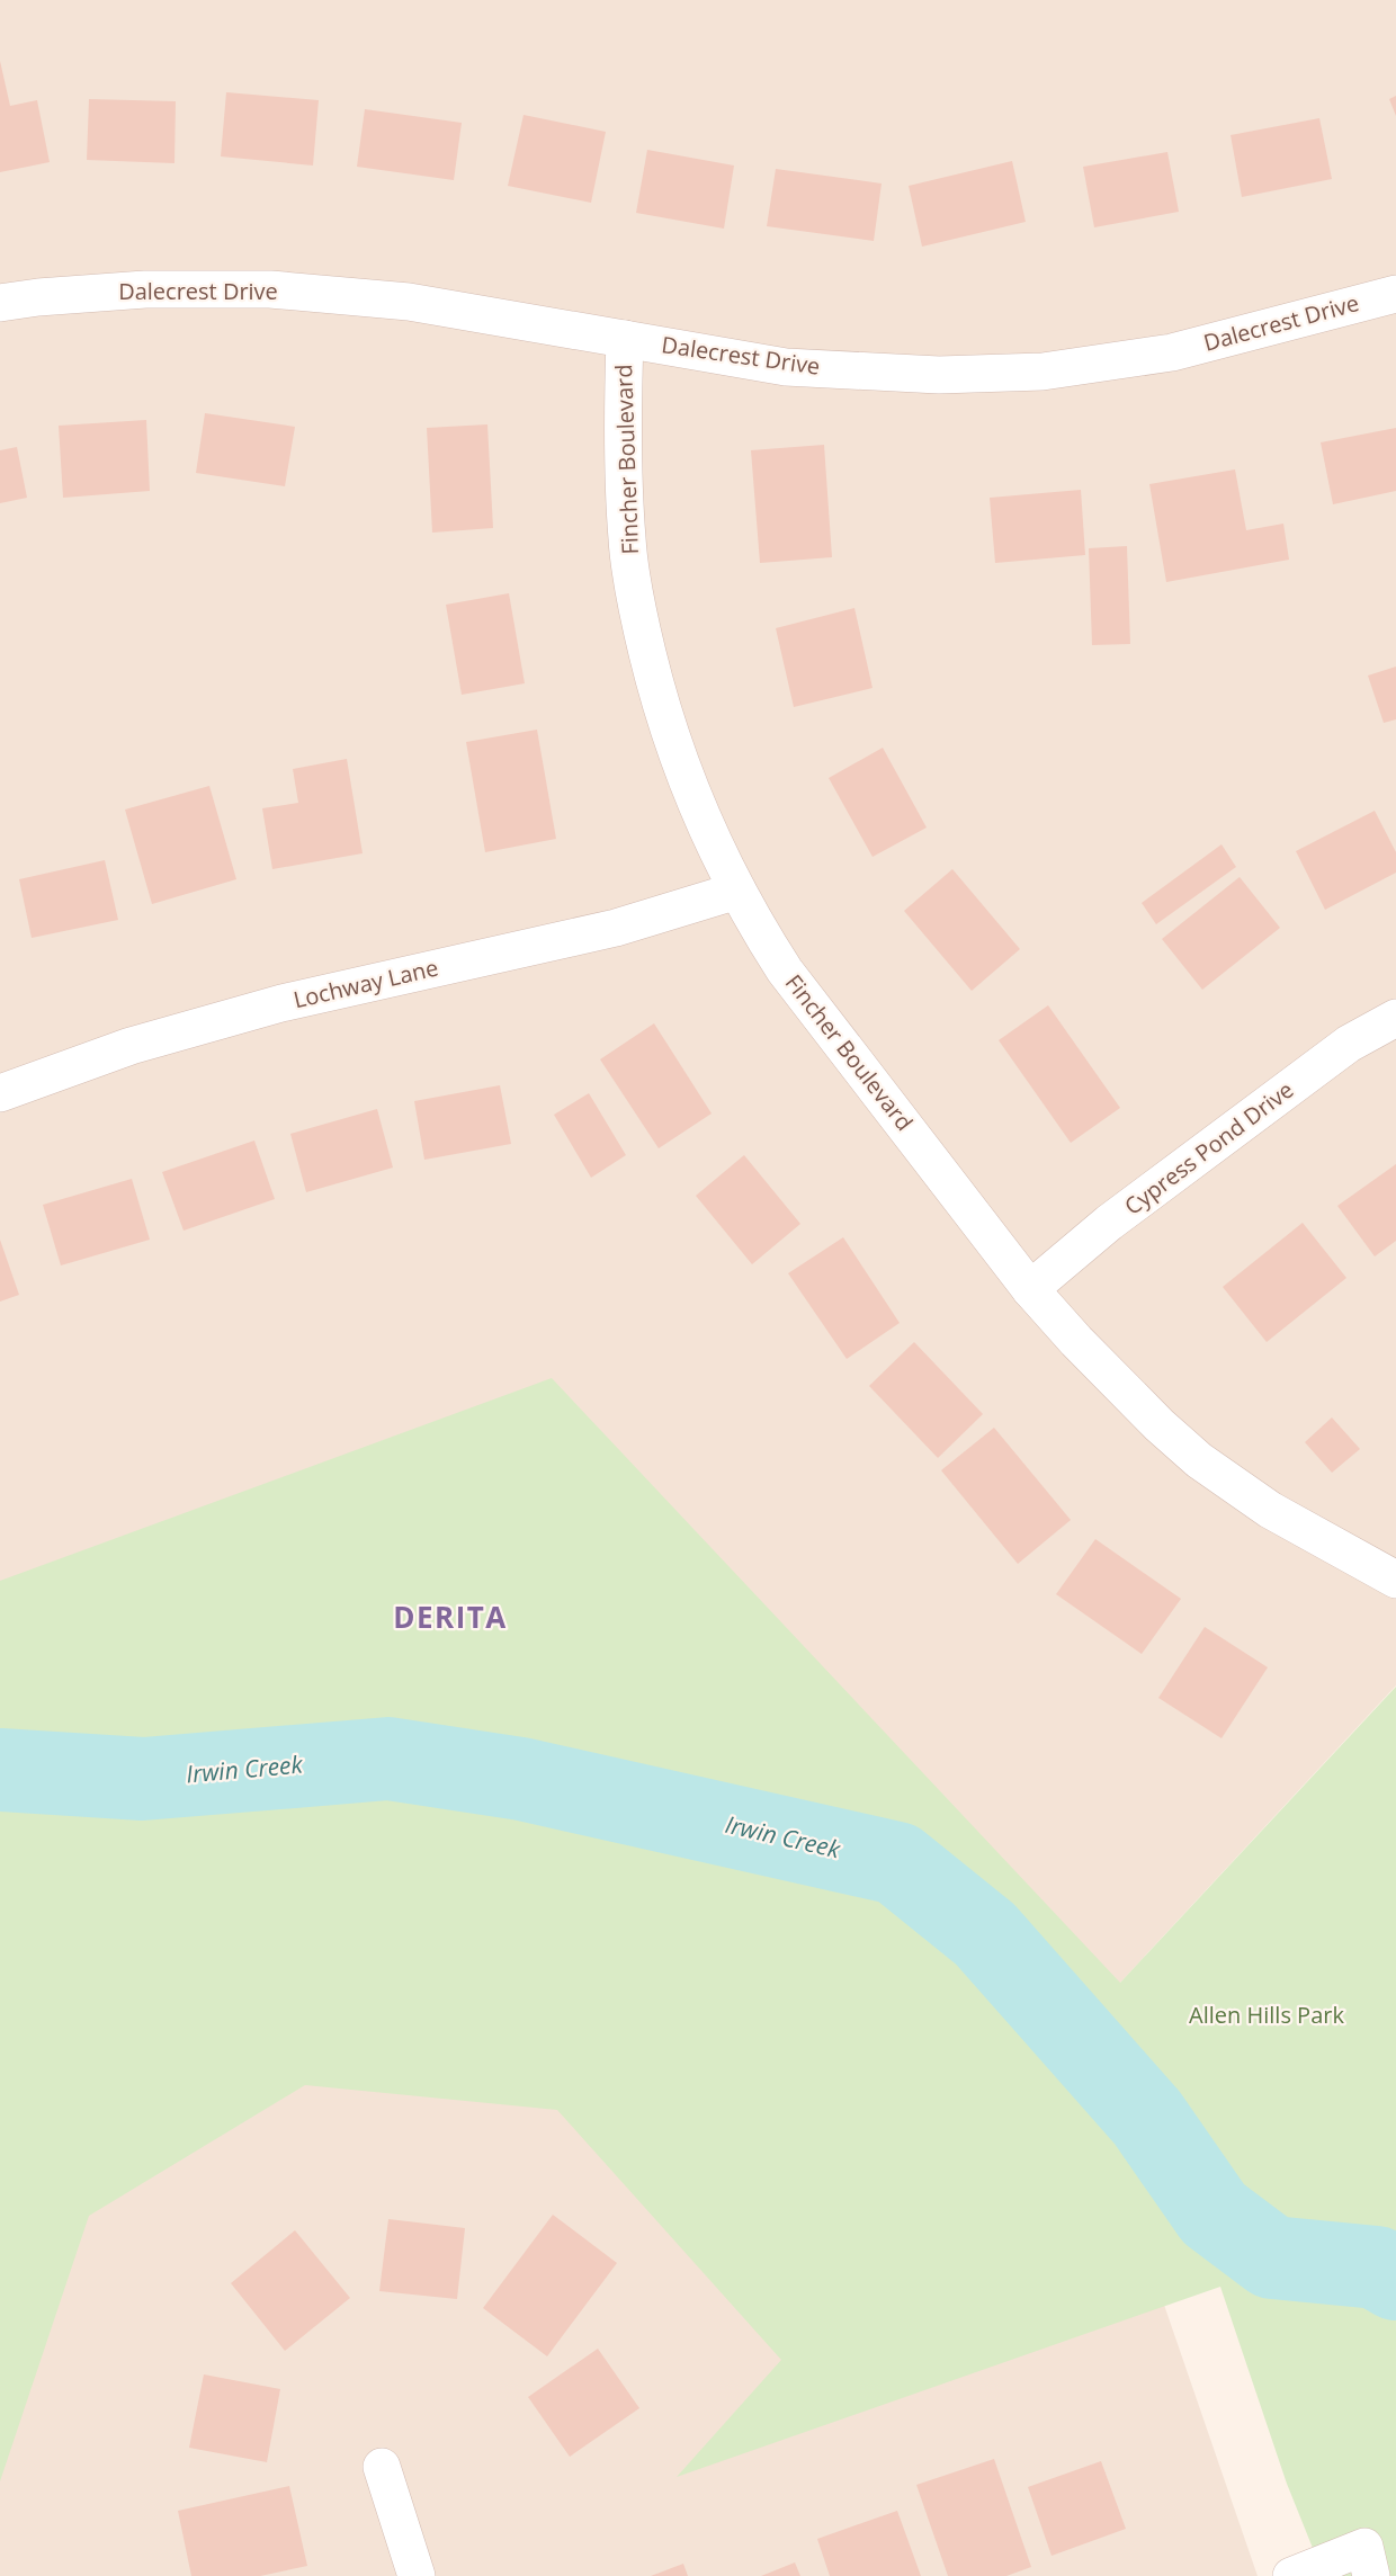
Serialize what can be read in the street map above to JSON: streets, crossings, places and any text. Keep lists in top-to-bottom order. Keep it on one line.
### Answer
{"streets":{"street":["Dalecrest Drive","Fincher Boulevard","Lochway Lane","Cypress Pond Drive"]},"crossings":[["Dalecrest Drive","Fincher Boulevard"],["Fincher Boulevard","Lochway Lane"],["Fincher Boulevard","Cypress Pond Drive"]],"districts":["DERITA"],"water":["Irwin Creek"],"parks":["Allen Hills Park"]}
